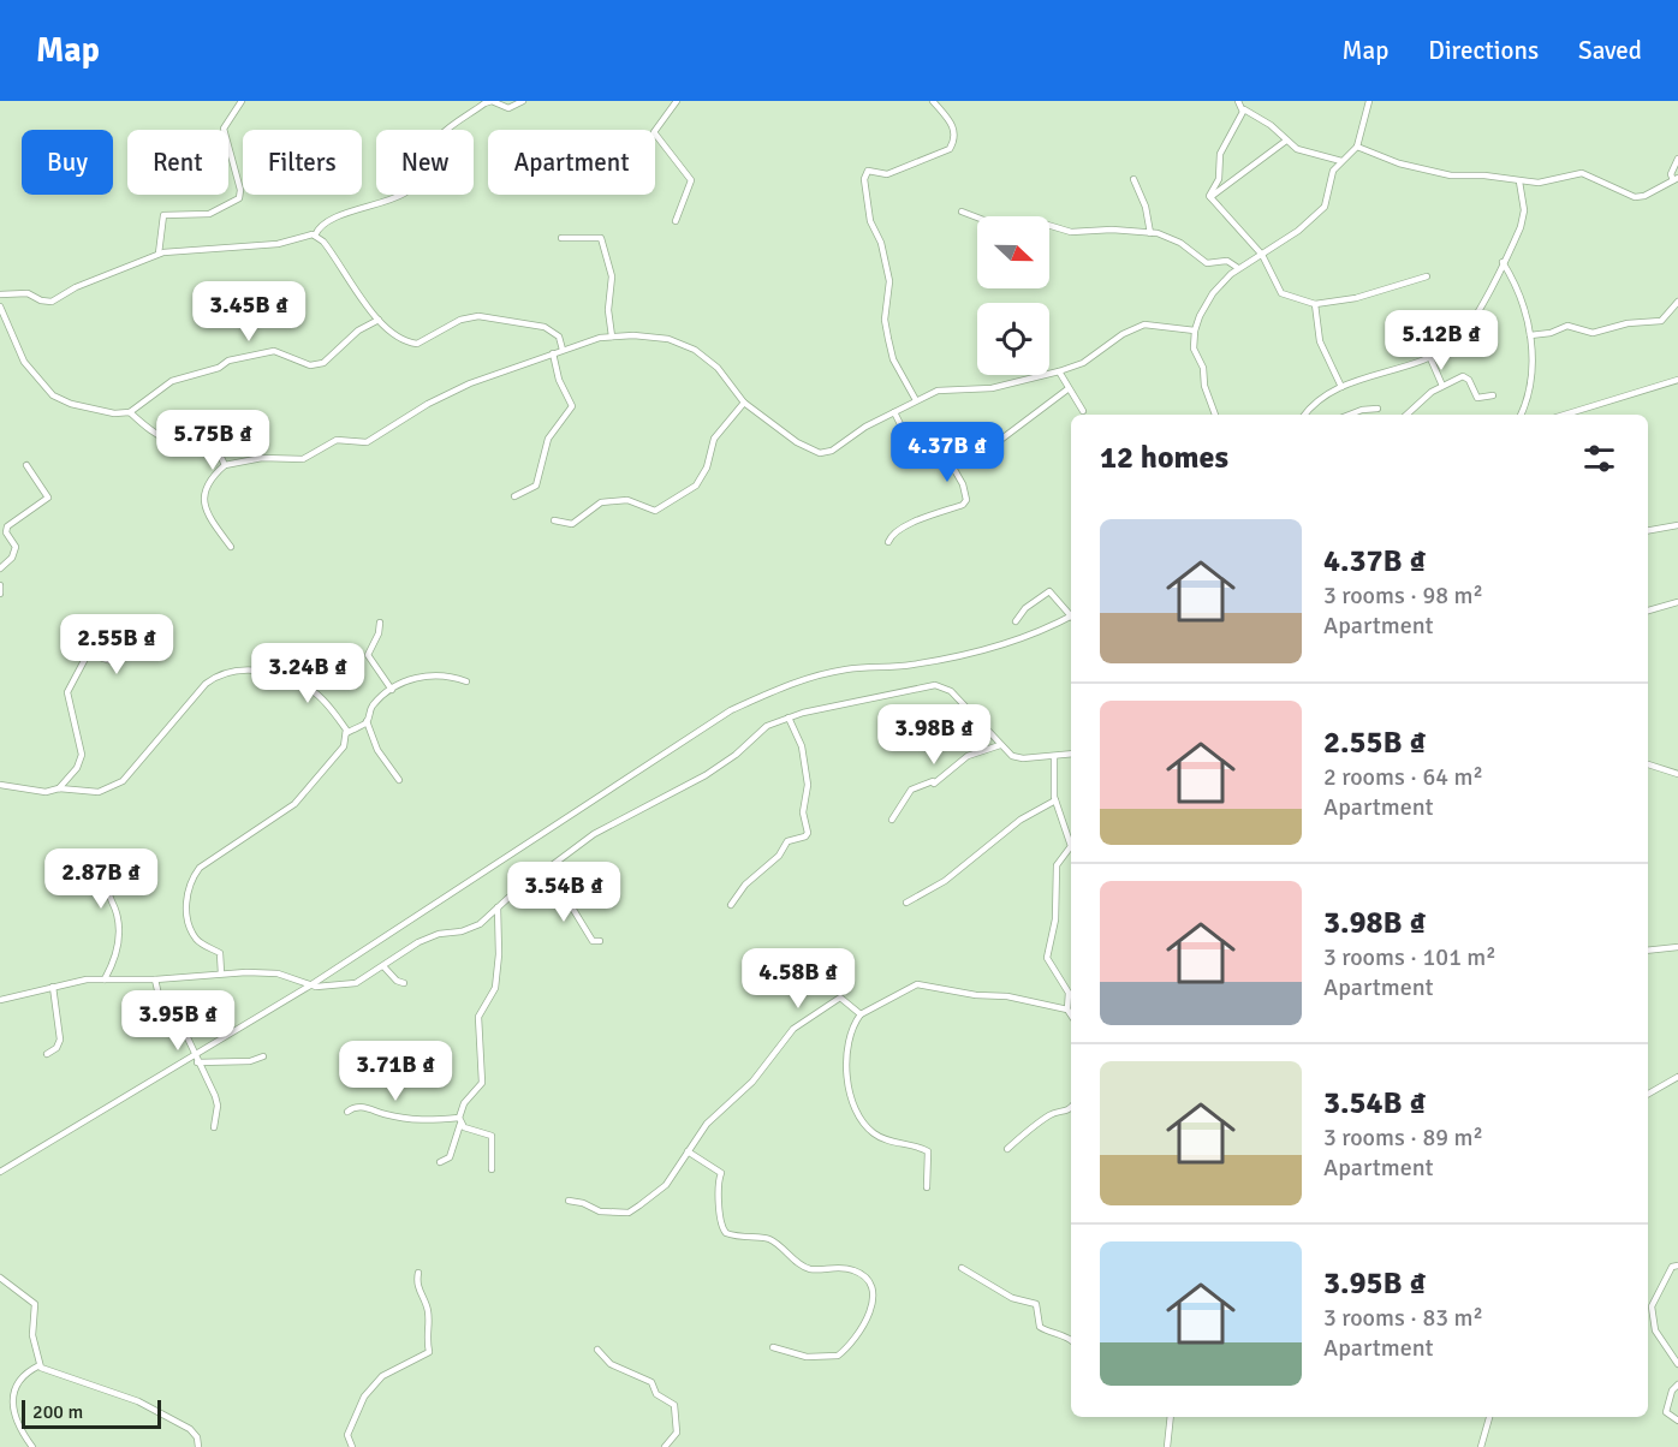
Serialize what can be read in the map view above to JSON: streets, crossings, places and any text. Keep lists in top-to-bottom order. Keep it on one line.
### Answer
{"scale_bar":"200 m","north":"right","page":{"header":"Map","nav":["Map","Directions","Saved"],"chip":["Buy","Rent","Filters","New","Apartment"],"price":["3.45B ₫","5.12B ₫","5.75B ₫","4.37B ₫","2.55B ₫","3.24B ₫","3.98B ₫","2.87B ₫","3.54B ₫","4.58B ₫","3.95B ₫","3.71B ₫"],"heading":"12 homes","list":[{"name":"4.37B ₫","note":"3 rooms · 98 m² · Apartment"},{"name":"2.55B ₫","note":"2 rooms · 64 m² · Apartment"},{"name":"3.98B ₫","note":"3 rooms · 101 m² · Apartment"},{"name":"3.54B ₫","note":"3 rooms · 89 m² · Apartment"},{"name":"3.95B ₫","note":"3 rooms · 83 m² · Apartment"}],"scale":"200 m"}}
